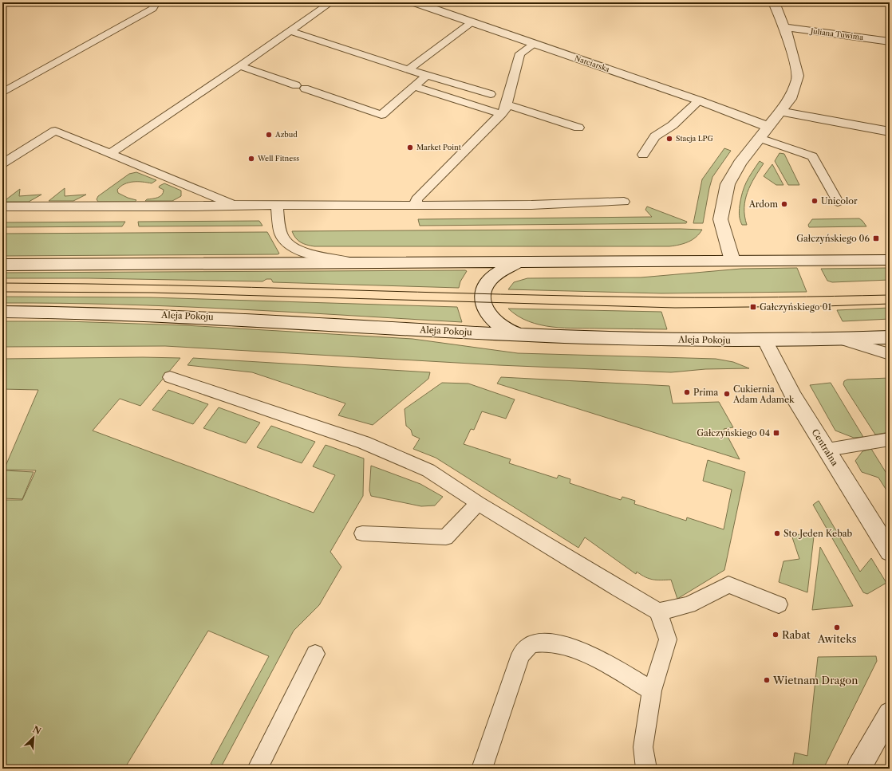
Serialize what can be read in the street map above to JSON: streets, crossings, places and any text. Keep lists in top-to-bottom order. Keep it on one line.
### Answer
{"streets":{"main road":["Juliana Tuwima","Narciarska","Aleja Pokoju","Centralna"]},"crossings":[["Aleja Pokoju","Centralna"]],"places":{"other":["Azbud","Stacja LPG","Market Point","Well Fitness","Unicolor","Ardom","Prima","Cukiernia Adam Adamek","Sto Jeden Kebab","Awiteks","Rabat","Wietnam Dragon"],"transit":["Gałczyńskiego 06","Gałczyńskiego 01","Gałczyńskiego 04"]},"north":"top right"}
